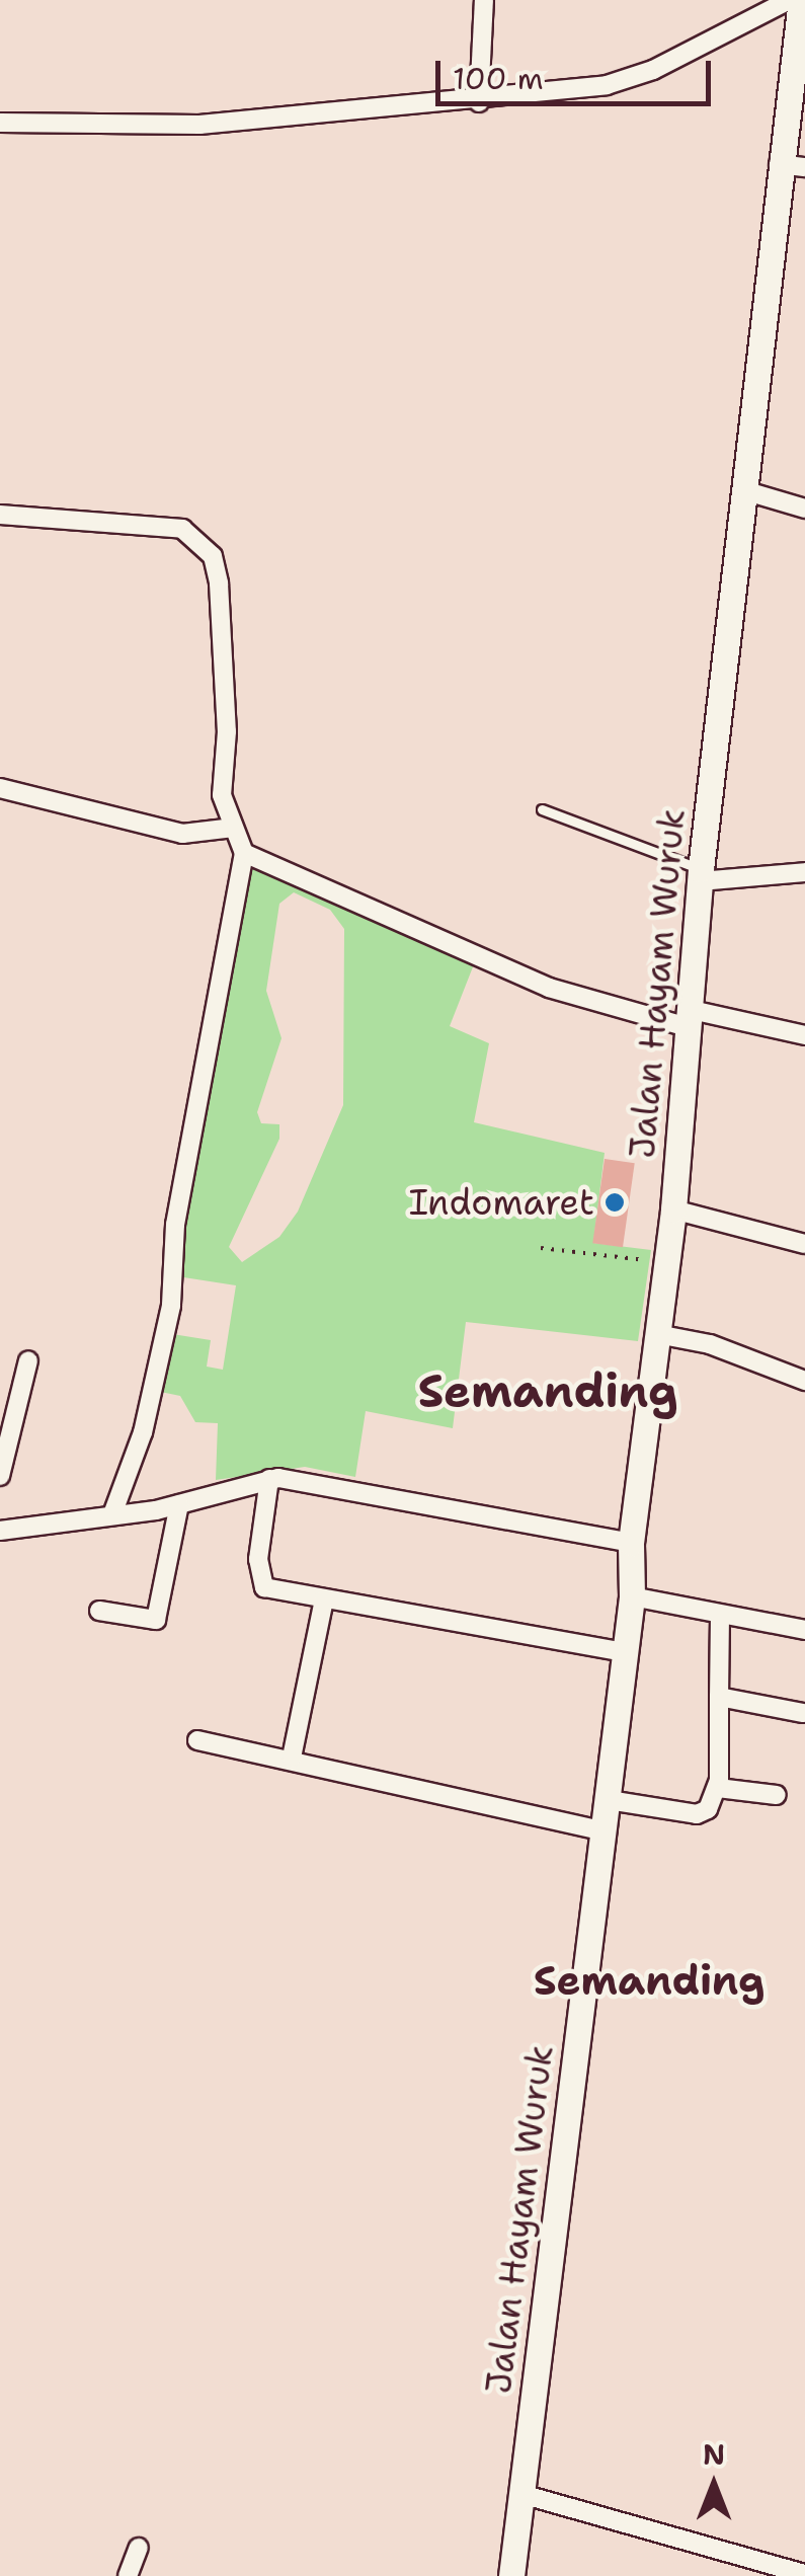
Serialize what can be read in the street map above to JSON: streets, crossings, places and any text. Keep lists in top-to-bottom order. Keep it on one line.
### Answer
{"streets":{"main road":["Jalan Hayam Wuruk"]},"districts":["Semanding","Semanding"],"places":["Indomaret"],"scale_bar":"100 m","north":"top"}
